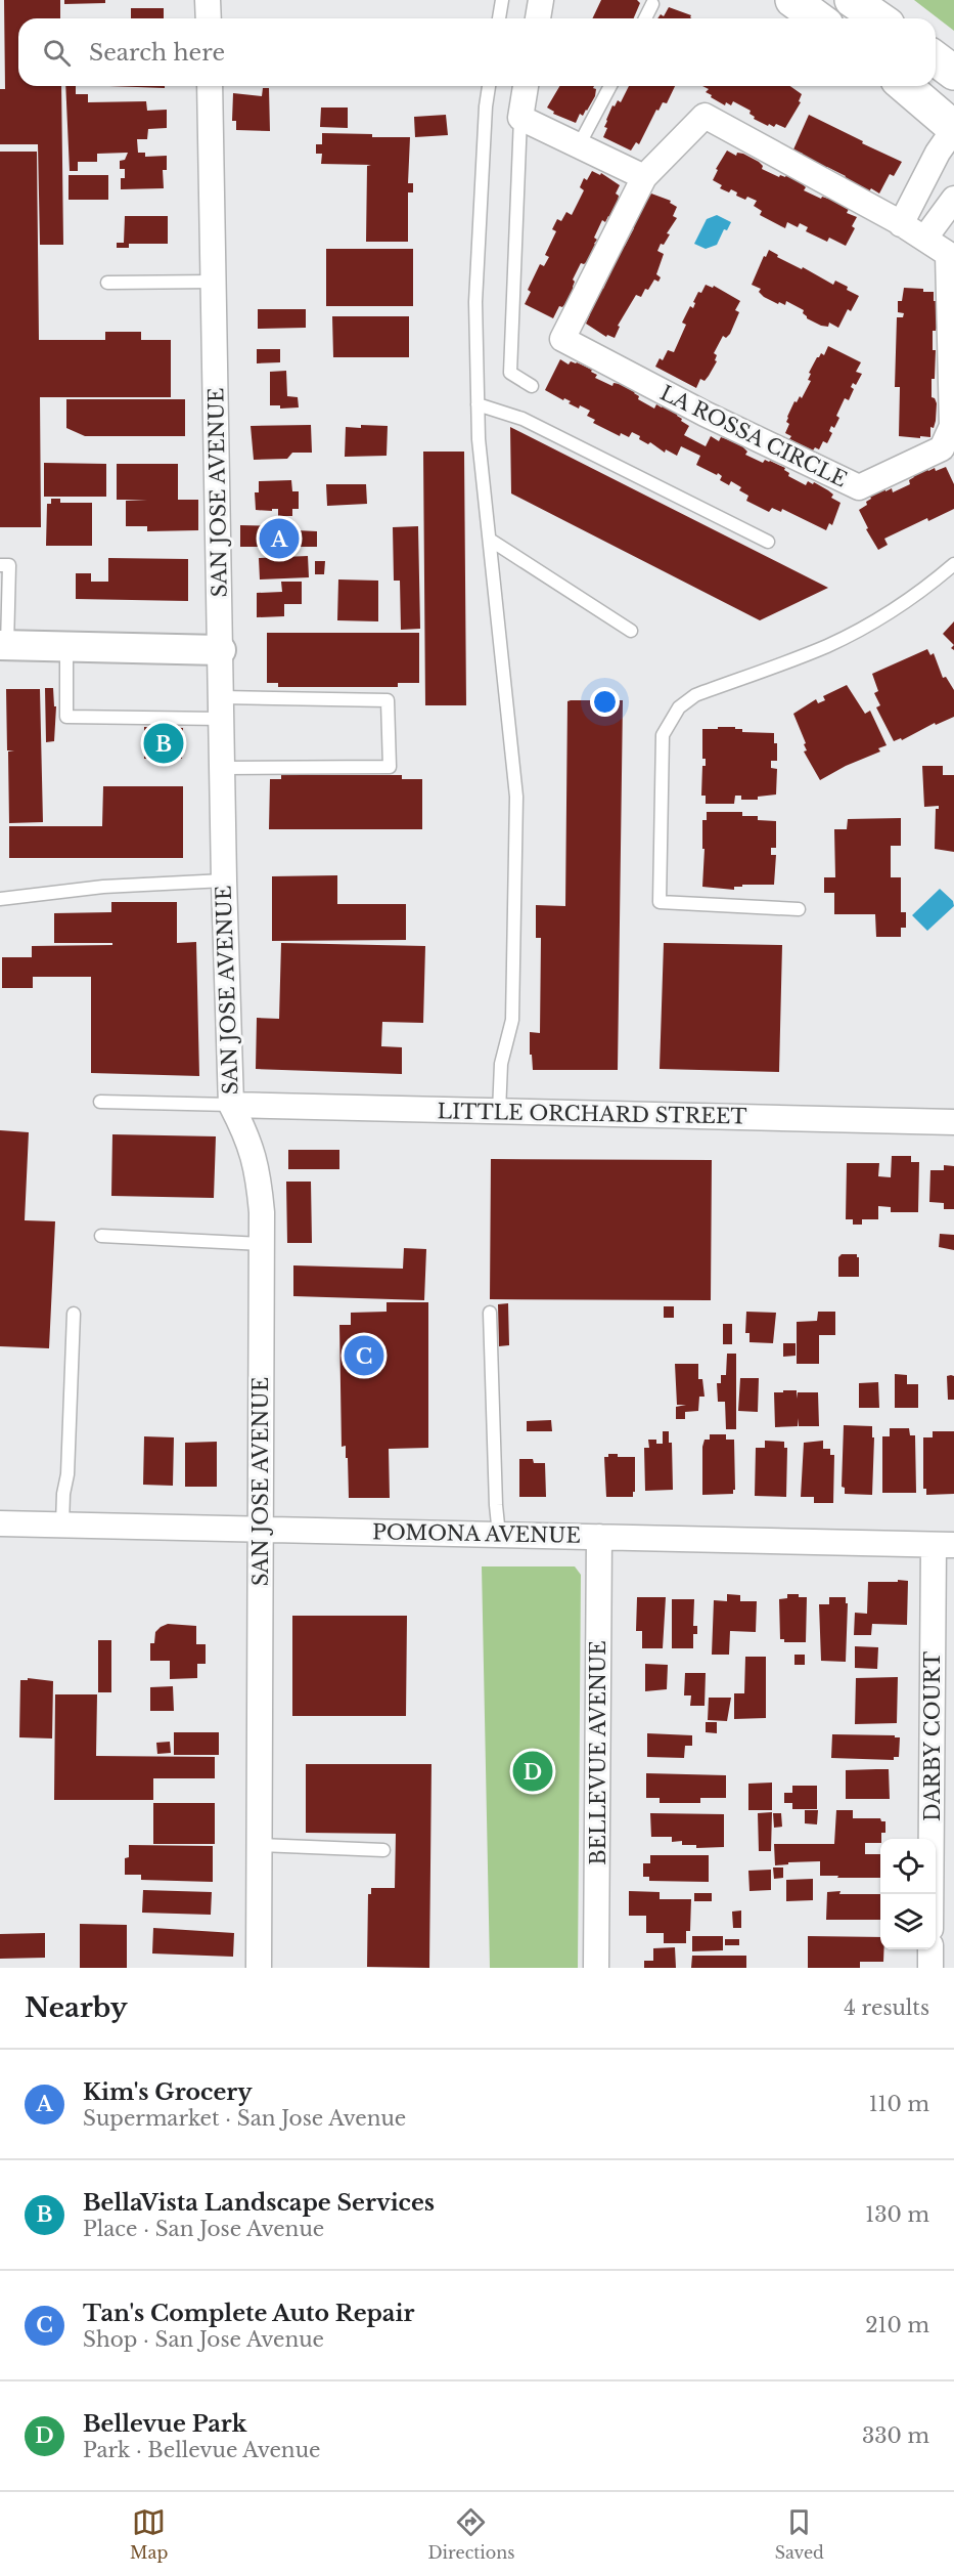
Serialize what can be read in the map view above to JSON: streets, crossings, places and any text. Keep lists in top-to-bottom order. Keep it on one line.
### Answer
{"streets":{"street":["LA ROSSA CIRCLE","SAN JOSE AVENUE","LITTLE ORCHARD STREET","POMONA AVENUE","DARBY COURT","BELLEVUE AVENUE"]},"crossings":[["SAN JOSE AVENUE","LITTLE ORCHARD STREET"],["SAN JOSE AVENUE","POMONA AVENUE"],["POMONA AVENUE","DARBY COURT"],["POMONA AVENUE","BELLEVUE AVENUE"]],"page":{"search":"Search here","pins":["A","B","C","D"],"heading":["Nearby","4 results"],"list":[{"mark":"A","name":"Kim's Grocery","note":"Supermarket · San Jose Avenue","value":"110 m"},{"mark":"B","name":"BellaVista Landscape Services","note":"Place · San Jose Avenue","value":"130 m"},{"mark":"C","name":"Tan's Complete Auto Repair","note":"Shop · San Jose Avenue","value":"210 m"},{"mark":"D","name":"Bellevue Park","note":"Park · Bellevue Avenue","value":"330 m"}],"nav":["Map","Directions","Saved"]}}
